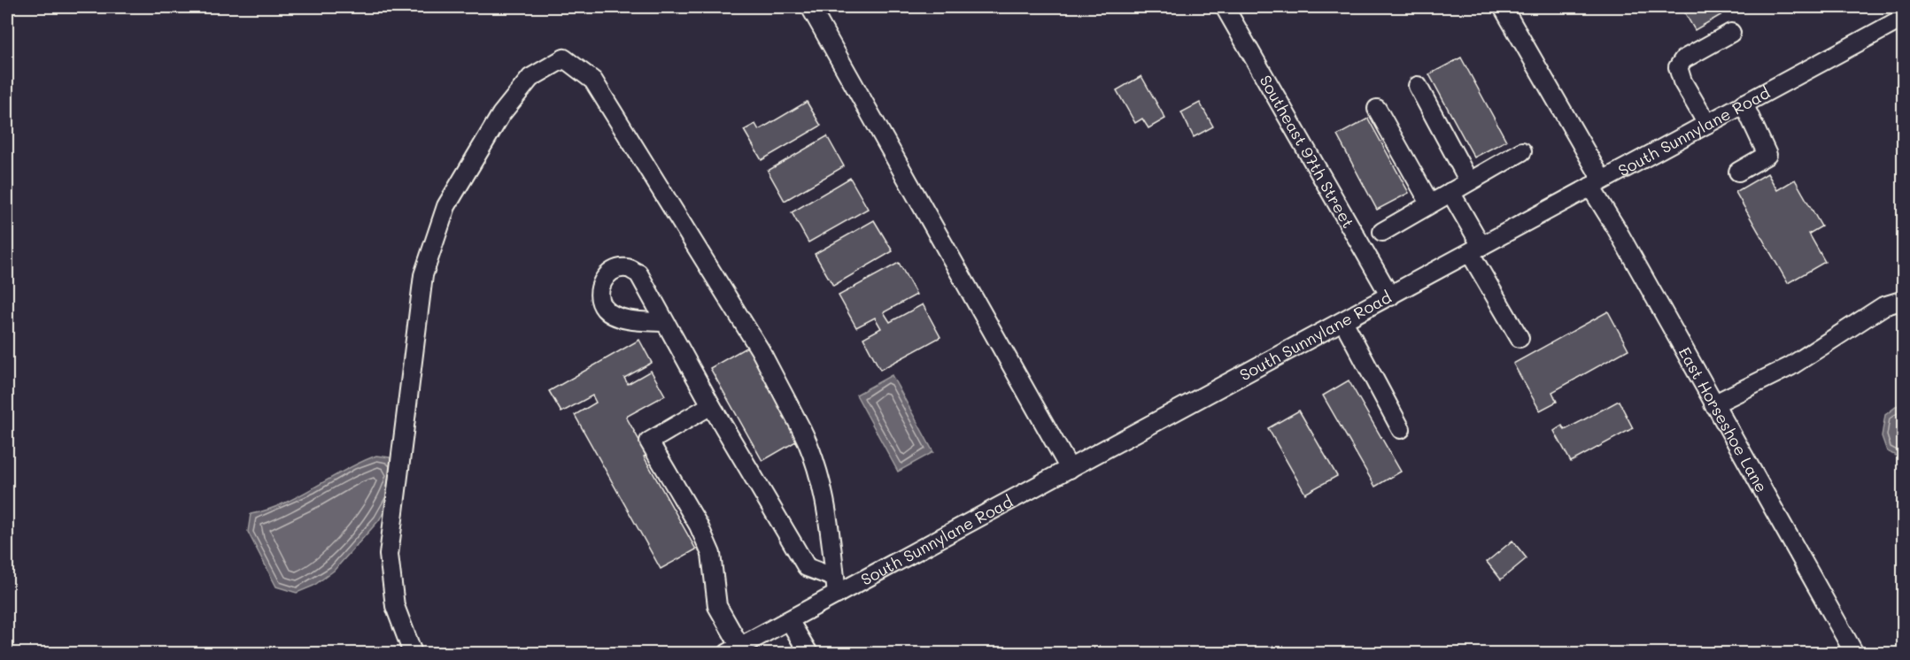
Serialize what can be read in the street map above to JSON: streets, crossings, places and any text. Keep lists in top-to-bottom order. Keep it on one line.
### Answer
{"streets":{"street":["South Sunnylane Road","Southeast 97th Street","East Horseshoe Lane"]},"crossings":[["South Sunnylane Road","Southeast 97th Street"],["South Sunnylane Road","East Horseshoe Lane"]]}
